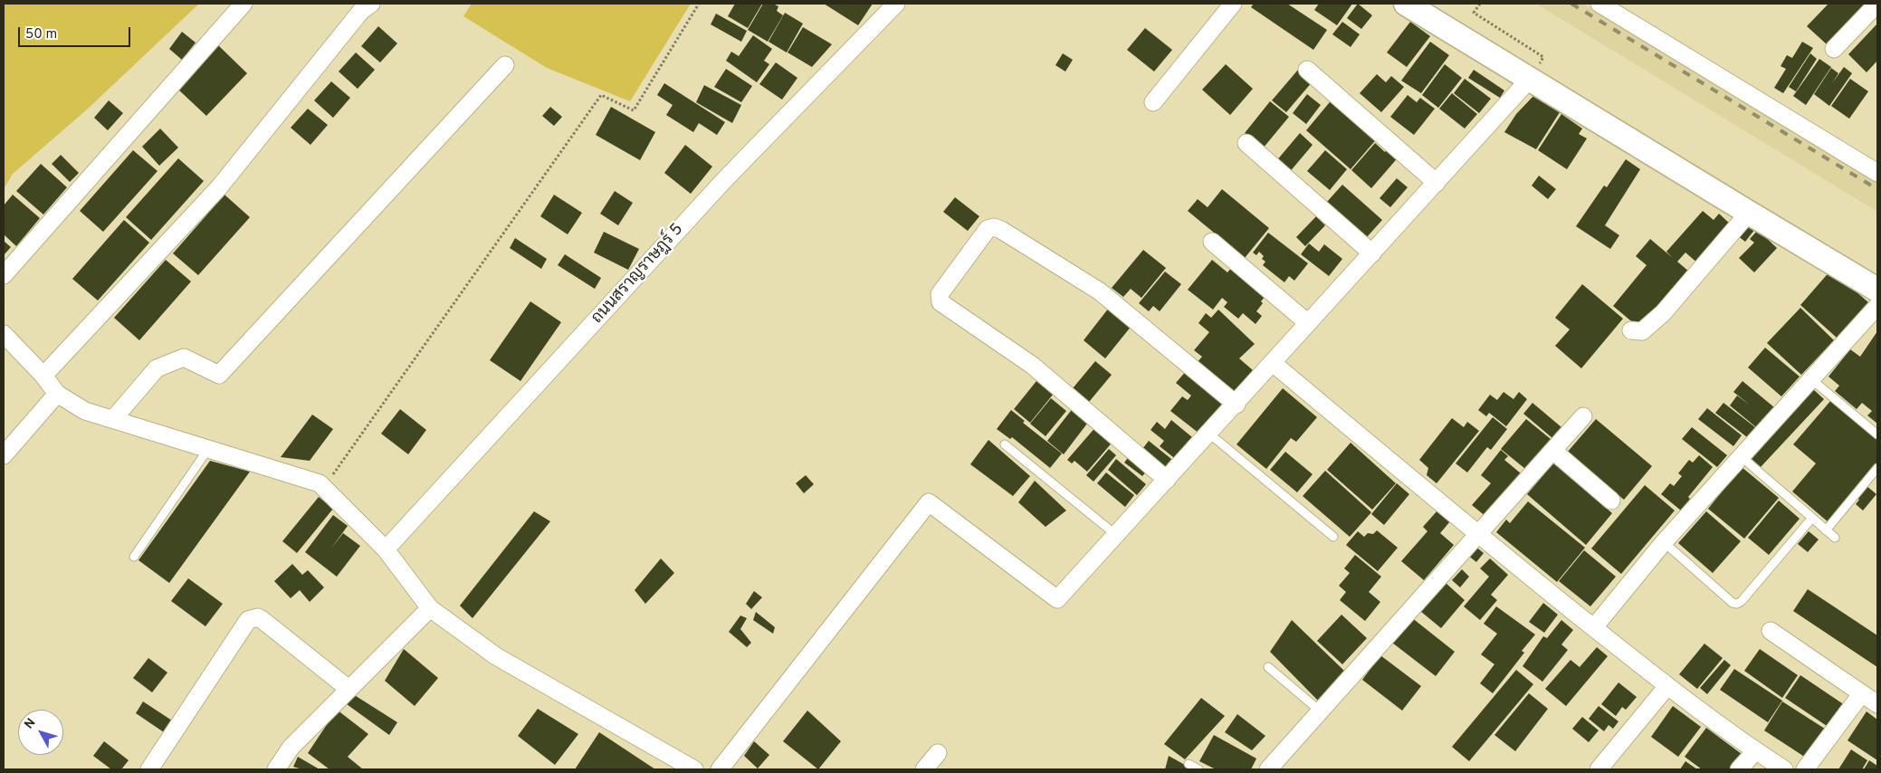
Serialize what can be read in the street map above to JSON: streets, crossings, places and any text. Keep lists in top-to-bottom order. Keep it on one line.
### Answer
{"streets":{"street":["ถนนสราญราษฎร์ 5"]},"scale_bar":"50 m","north":"top left"}
